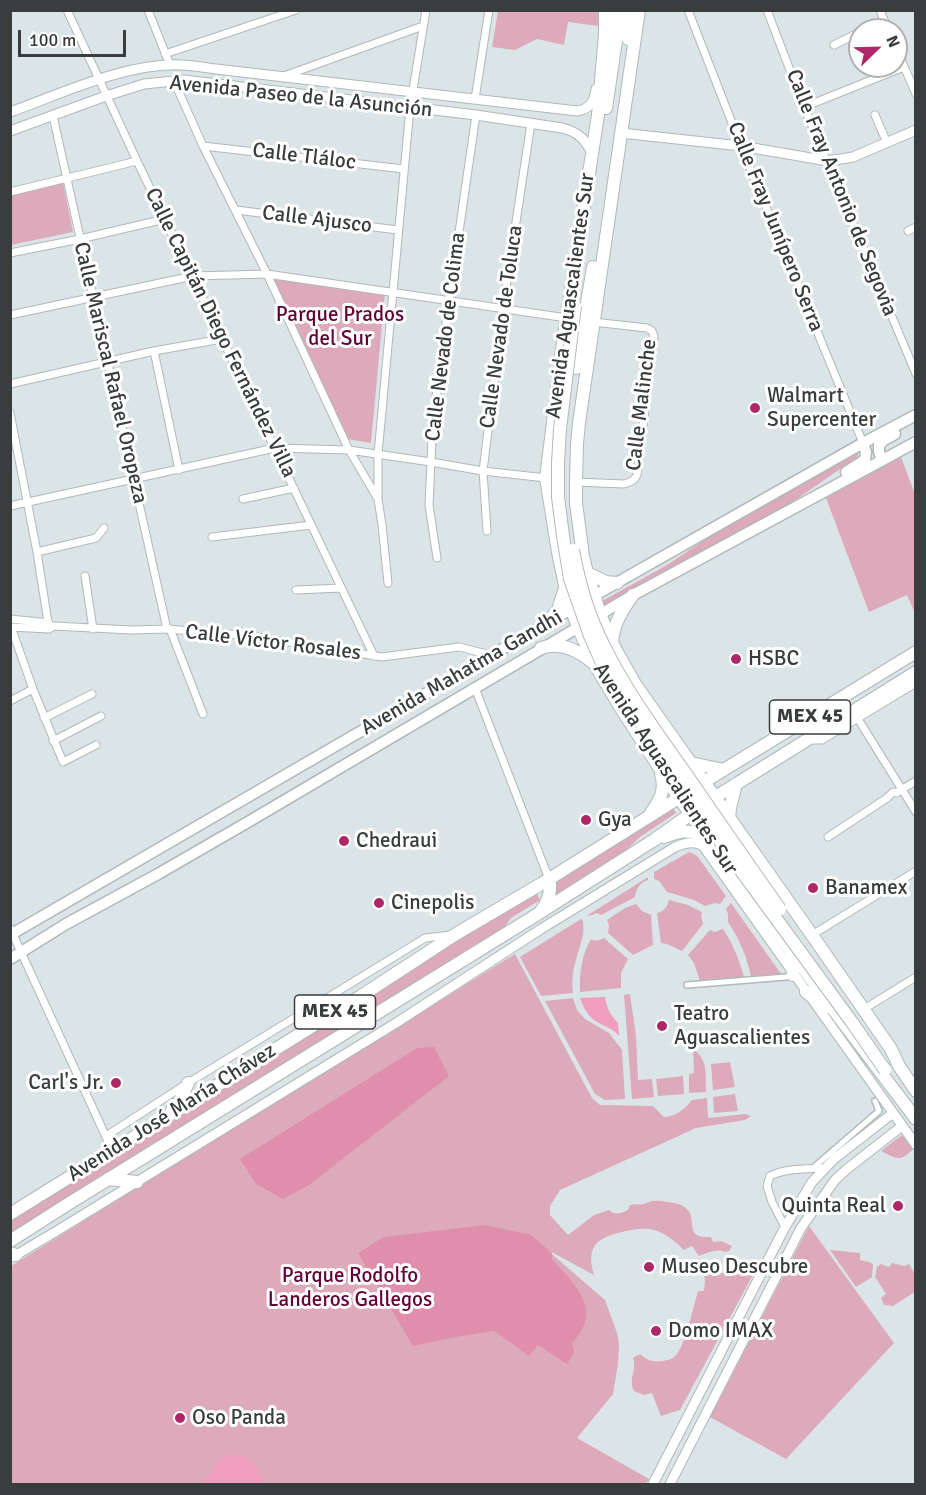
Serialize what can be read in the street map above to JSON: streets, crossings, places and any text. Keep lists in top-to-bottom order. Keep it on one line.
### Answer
{"streets":{"main road":["Avenida Aguascalientes Sur","Avenida Mahatma Gandhi","MEX 45","Avenida José María Chávez"],"street":["Avenida Paseo de la Asunción","Calle Tláloc","Calle Fray Antonio de Segovia","Calle Ajusco","Calle Fray Junípero Serra","Calle Nevado de Toluca","Calle Capitán Diego Fernández Villa","Calle Nevado de Colima","Calle Mariscal Rafael Oropeza","Calle Malinche","Calle Víctor Rosales"]},"crossings":[["Avenida Paseo de la Asunción","Avenida Aguascalientes Sur"],["Avenida Paseo de la Asunción","Calle Nevado de Toluca"],["Avenida Paseo de la Asunción","Calle Capitán Diego Fernández Villa"],["Avenida Paseo de la Asunción","Calle Nevado de Colima"],["Avenida Paseo de la Asunción","Calle Mariscal Rafael Oropeza"],["Calle Fray Junípero Serra","Avenida Mahatma Gandhi"],["Avenida Aguascalientes Sur","Calle Malinche"],["Avenida Aguascalientes Sur","Avenida Mahatma Gandhi"],["Avenida Aguascalientes Sur","Avenida José María Chávez"],["Calle Capitán Diego Fernández Villa","Calle Víctor Rosales"],["Calle Mariscal Rafael Oropeza","Calle Víctor Rosales"],["Calle Víctor Rosales","Avenida Mahatma Gandhi"]],"parks":["Parque Prados del Sur","Parque Rodolfo Landeros Gallegos"],"places":["Walmart Supercenter","HSBC","Gya","Chedraui","Banamex","Cinepolis","Teatro Aguascalientes","Carl's Jr.","Quinta Real","Museo Descubre","Domo IMAX","Oso Panda"],"scale_bar":"100 m","north":"top right"}
